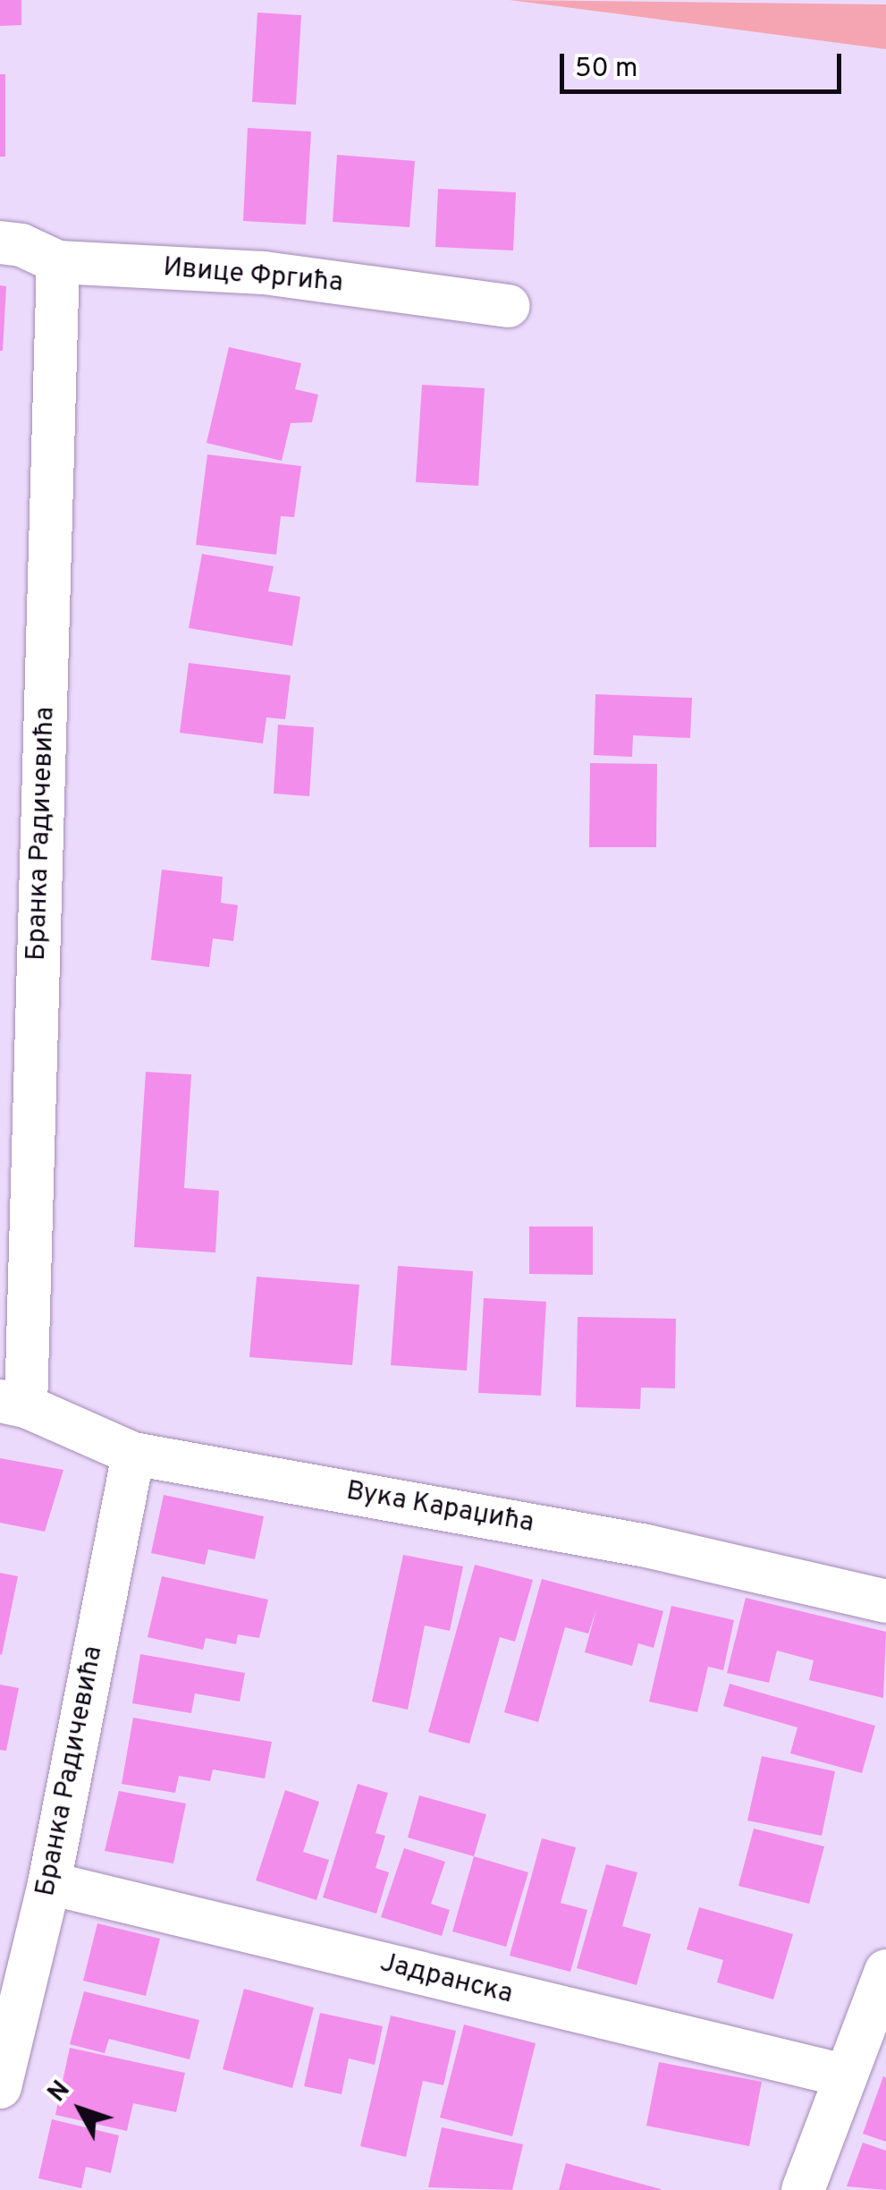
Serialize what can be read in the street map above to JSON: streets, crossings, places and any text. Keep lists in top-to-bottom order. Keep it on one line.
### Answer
{"streets":{"street":["Ивице Фргића","Бранка Радичевића","Вука Караџића","Јадранска"]},"crossings":[["Ивице Фргића","Бранка Радичевића"],["Бранка Радичевића","Вука Караџића"],["Бранка Радичевића","Јадранска"]],"scale_bar":"50 m","north":"top left"}
